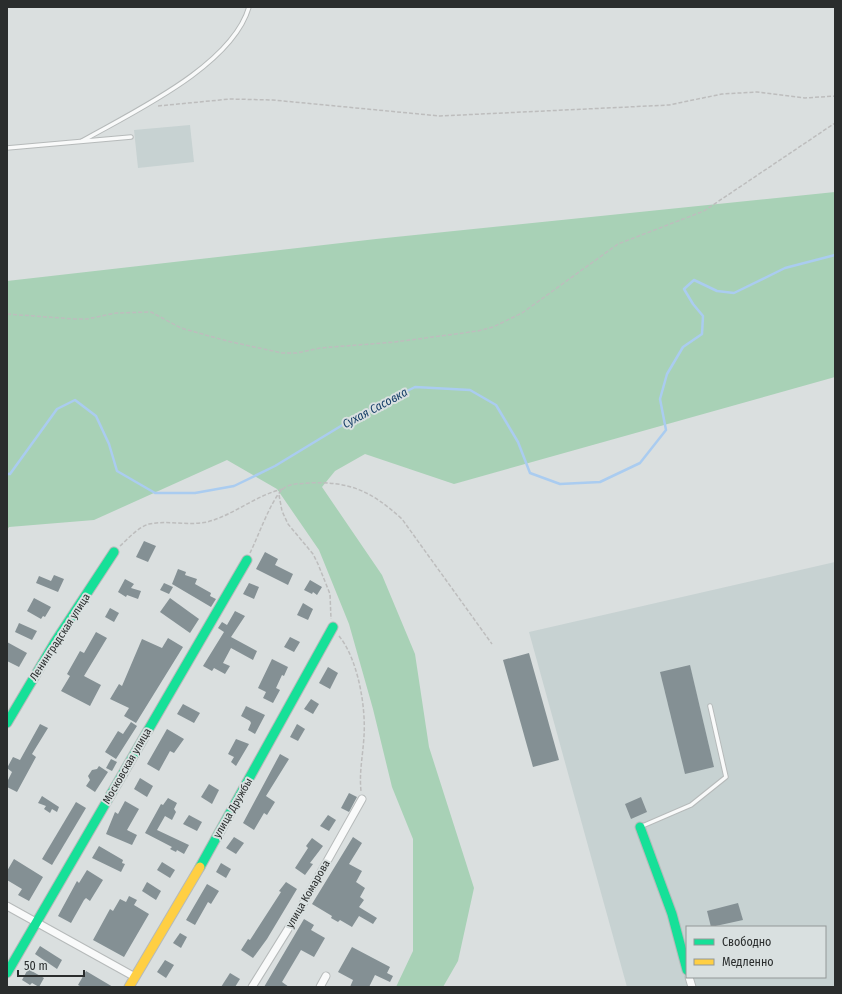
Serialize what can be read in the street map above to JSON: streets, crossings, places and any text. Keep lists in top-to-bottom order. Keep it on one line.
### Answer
{"streets":{"street":["Ленинградская улица","Московская улица","улица Дружбы","улица Комарова"]},"water":["Сухая Сасовка"],"legend":["Свободно","Медленно"],"scale_bar":"50 m"}
